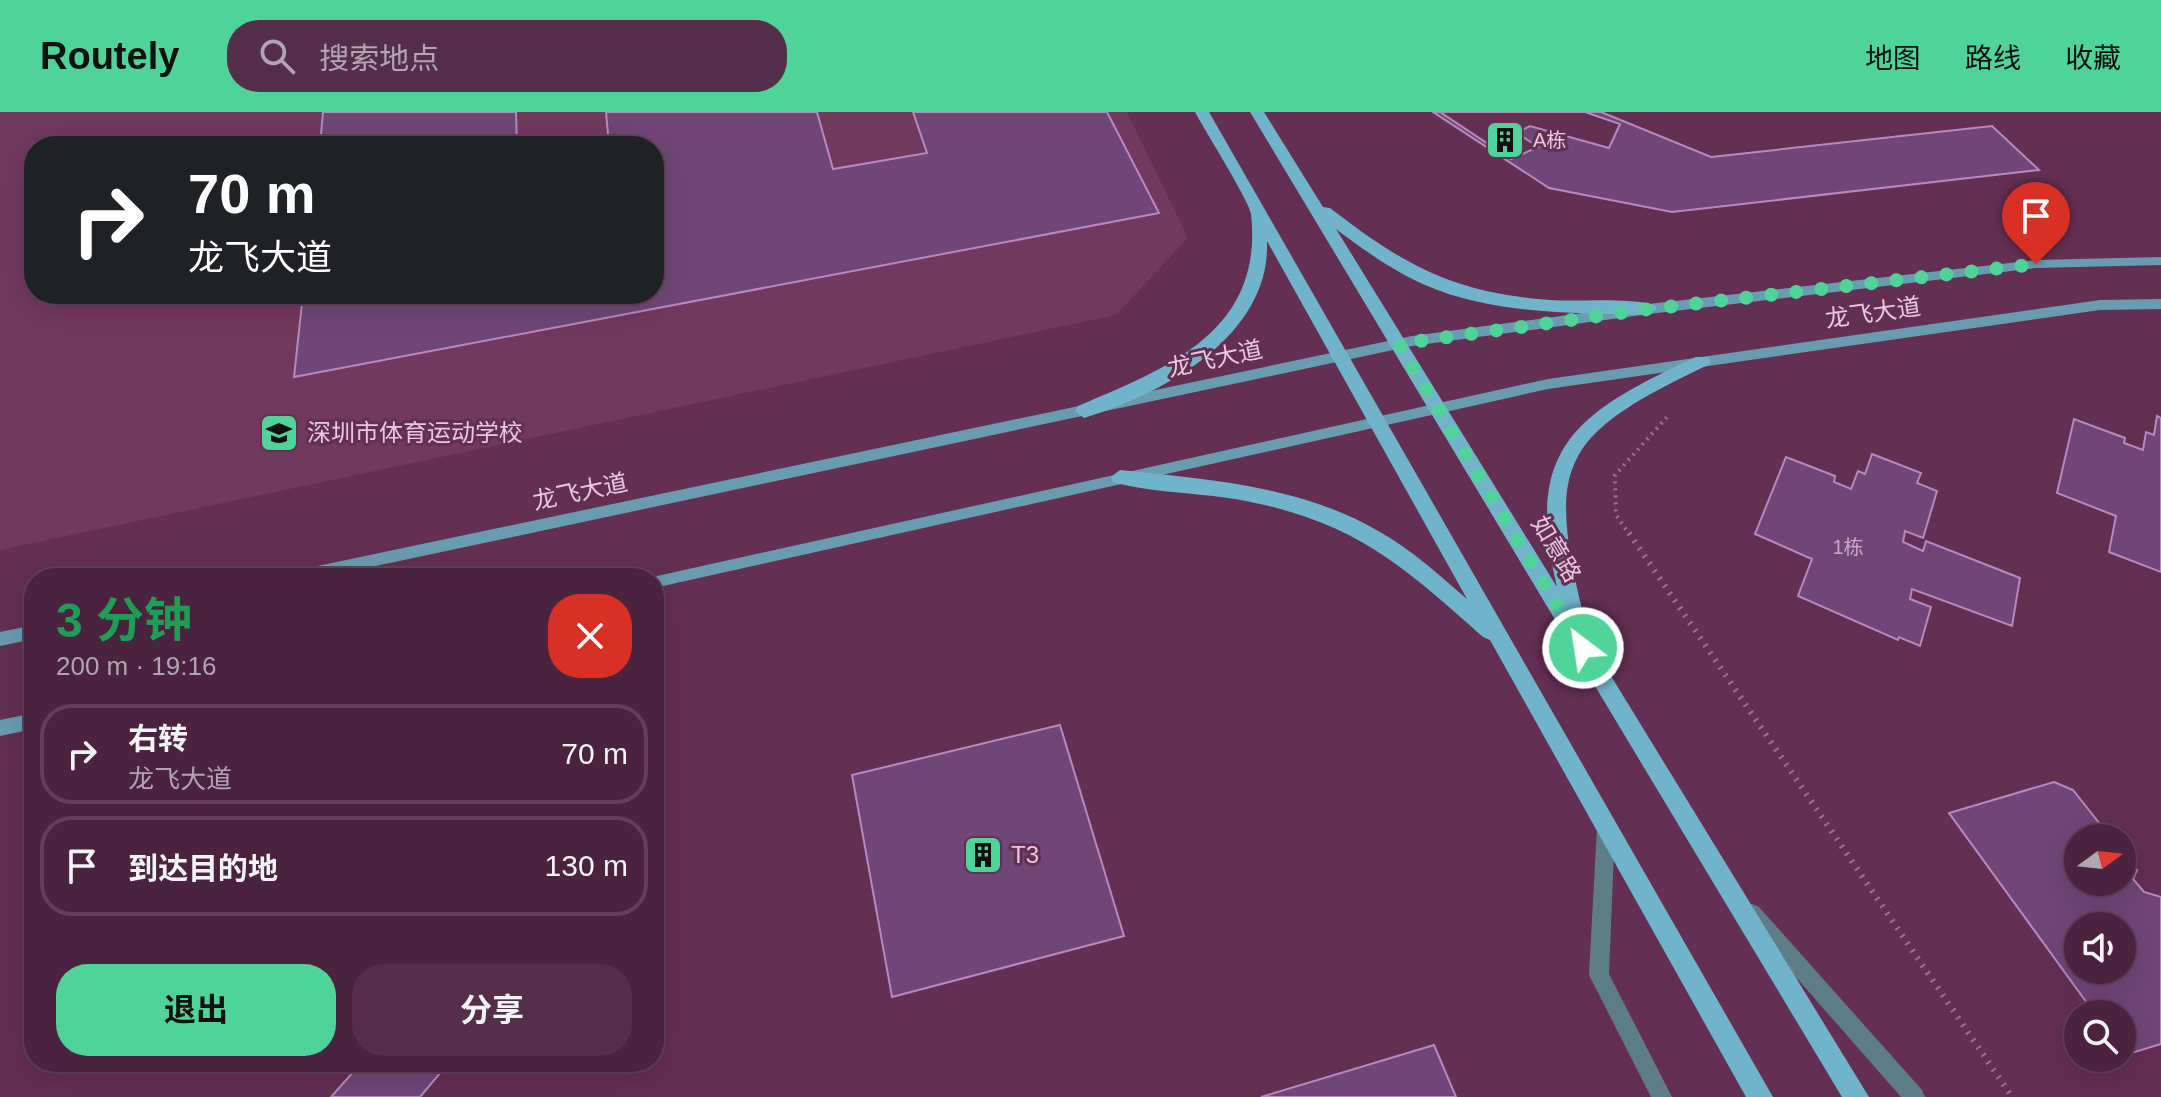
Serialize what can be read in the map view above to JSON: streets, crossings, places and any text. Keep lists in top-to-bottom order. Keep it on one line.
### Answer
{"streets":{"main road":["龙飞大道","如意路"]},"crossings":[["龙飞大道","如意路"]],"places":{"building":["A栋","T3"],"school or university":["深圳市体育运动学校"]},"house_numbers":["1栋"],"north":"right","page":{"header":"Routely","search":"搜索地点","nav":["地图","路线","收藏"],"turn":["70 m","龙飞大道"],"heading":["3 分钟","200 m · 19:16"],"list":[{"name":"右转","note":"龙飞大道","value":"70 m"},{"name":"到达目的地","value":"130 m"}],"buttons":["退出","分享"]}}
